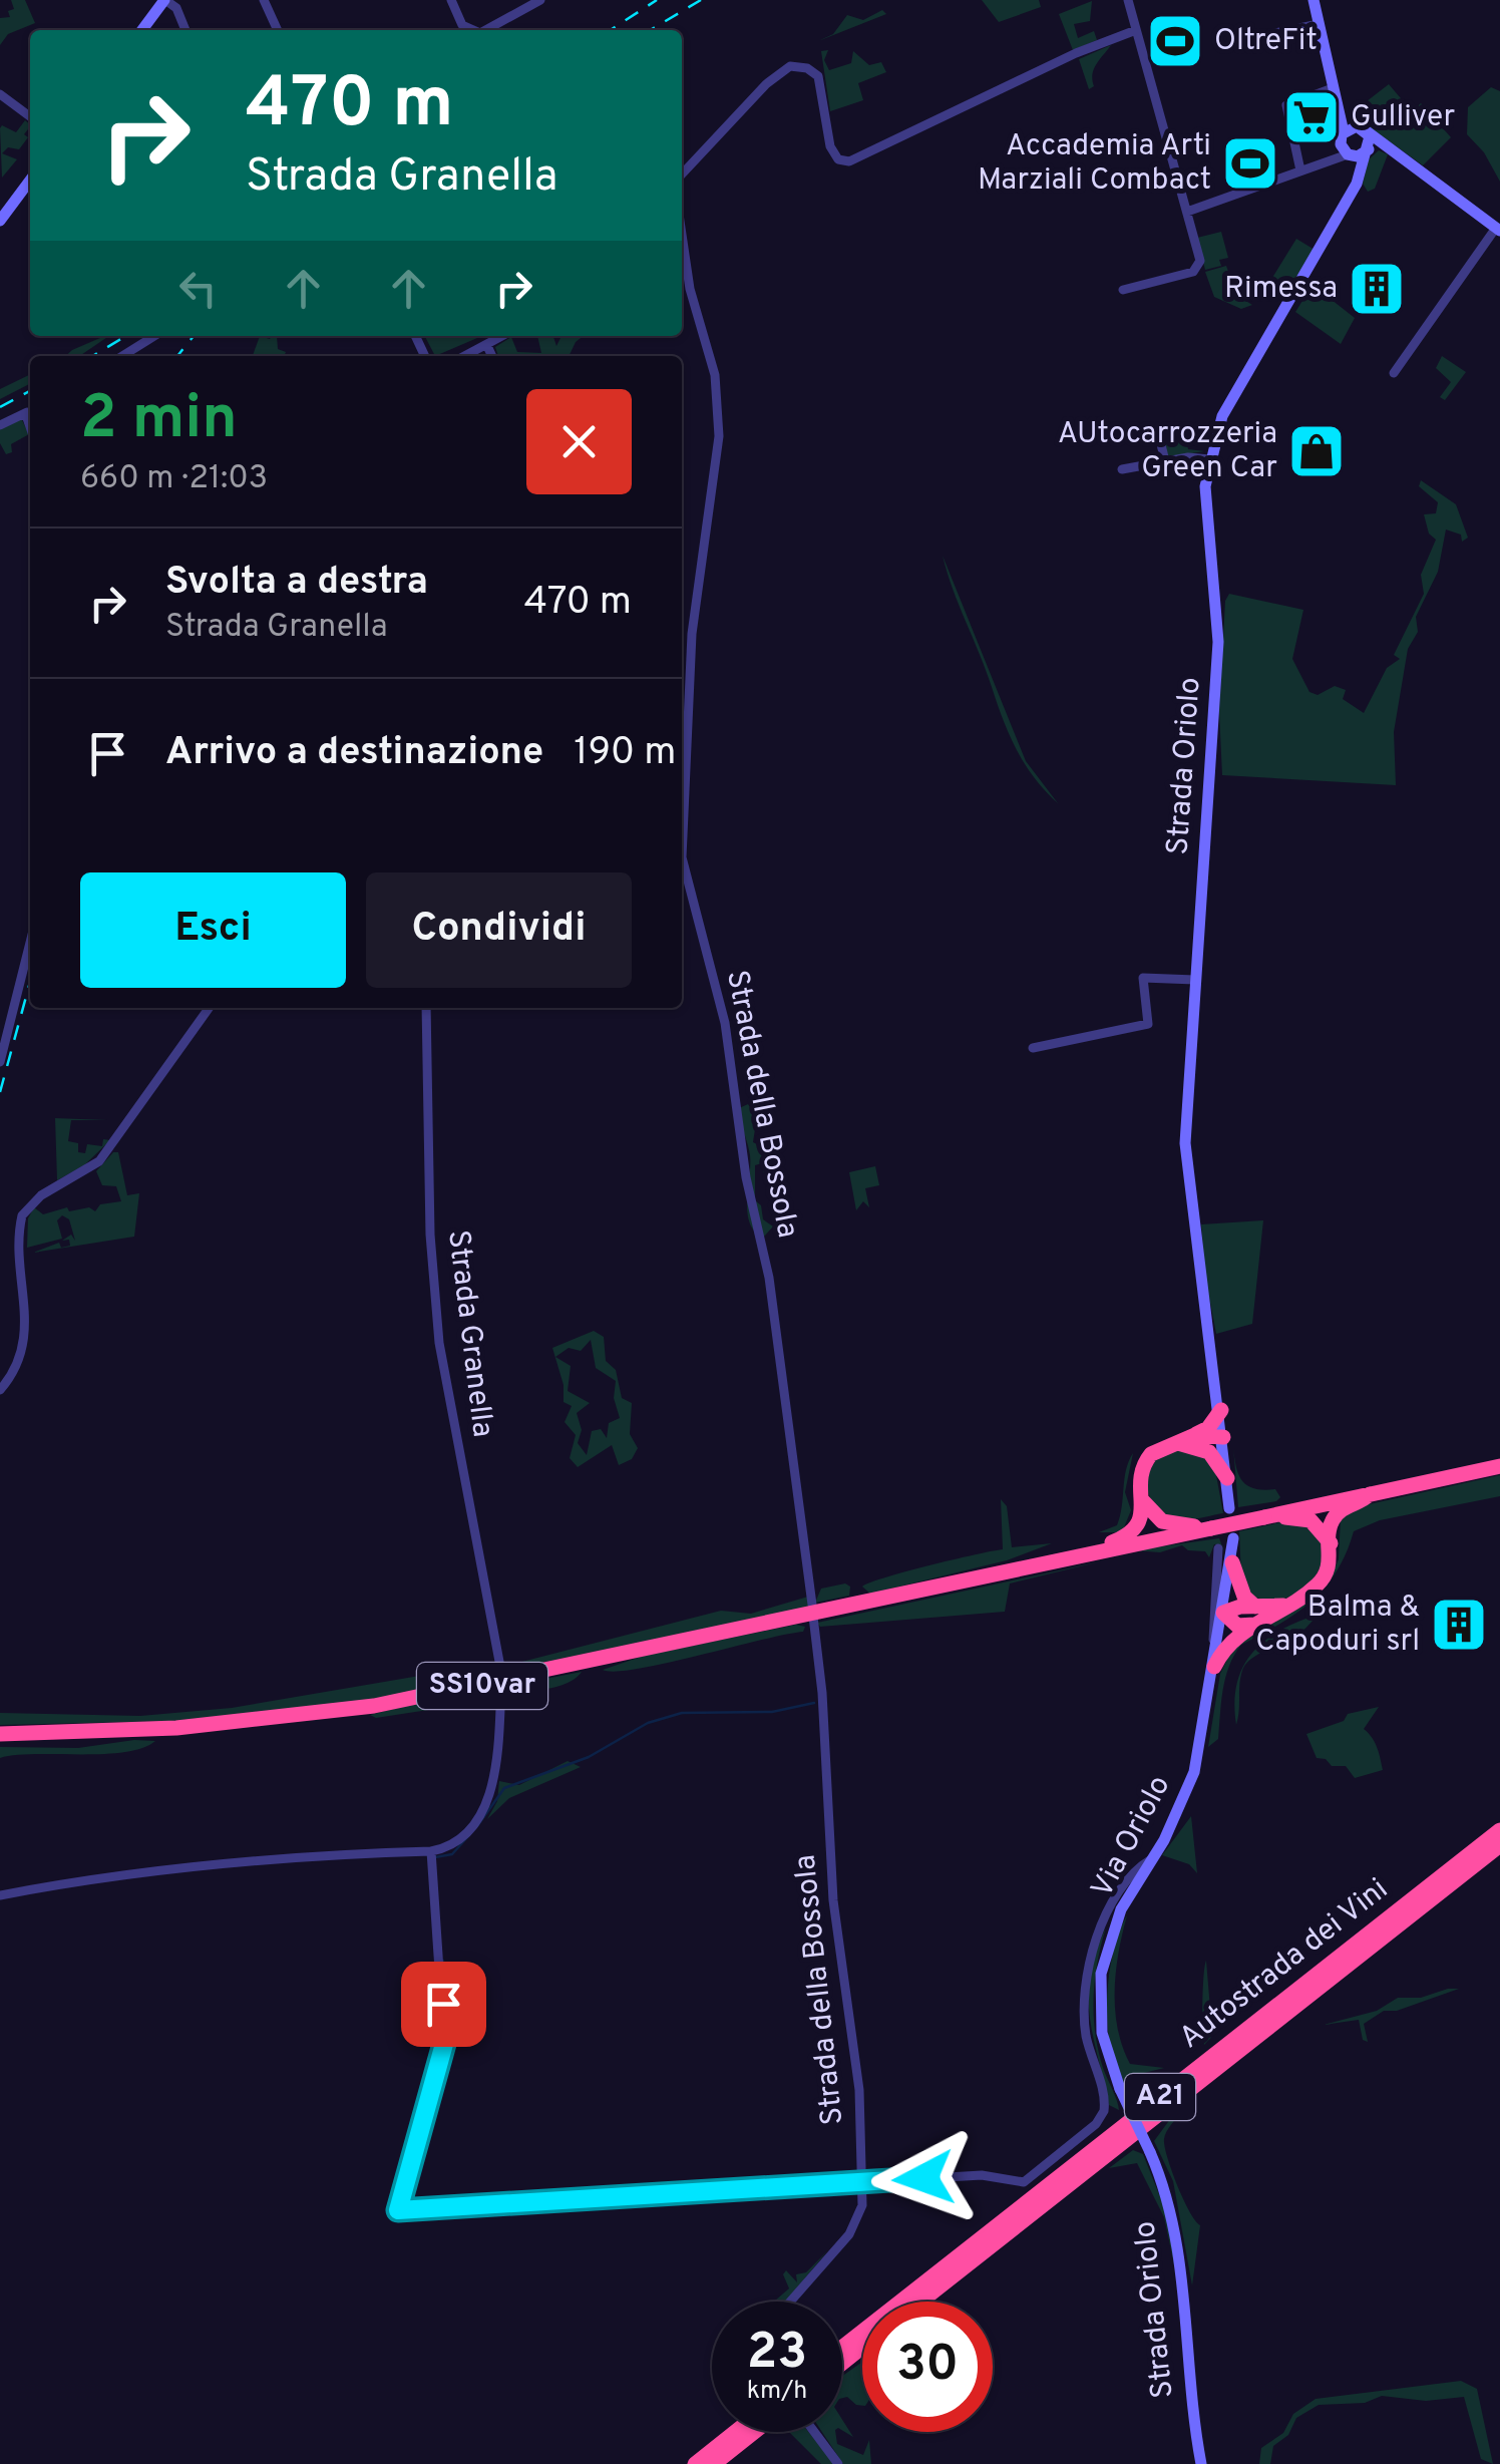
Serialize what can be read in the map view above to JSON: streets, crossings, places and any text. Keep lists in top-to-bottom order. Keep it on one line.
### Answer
{"streets":{"highway":["SS10var","Autostrada dei Vini","A21"],"street":["Strada Oriolo","Strada della Bossola","Strada Granella","Via Oriolo"]},"crossings":[["Strada Oriolo","Via Oriolo"]],"places":{"sports":["OltreFit","Accademia Arti Marziali Combact"],"supermarket":["Gulliver"],"building":["Rimessa","Balma & Capoduri srl"],"shop":["AUtocarrozzeria Green Car"]},"page":{"turn":["470 m","Strada Granella"],"heading":["2 min","660 m · 21:03"],"list":[{"name":"Svolta a destra","note":"Strada Granella","value":"470 m"},{"name":"Arrivo a destinazione","value":"190 m"}],"buttons":["Esci","Condividi"],"speed":"23 km/h","limit":"30"}}
